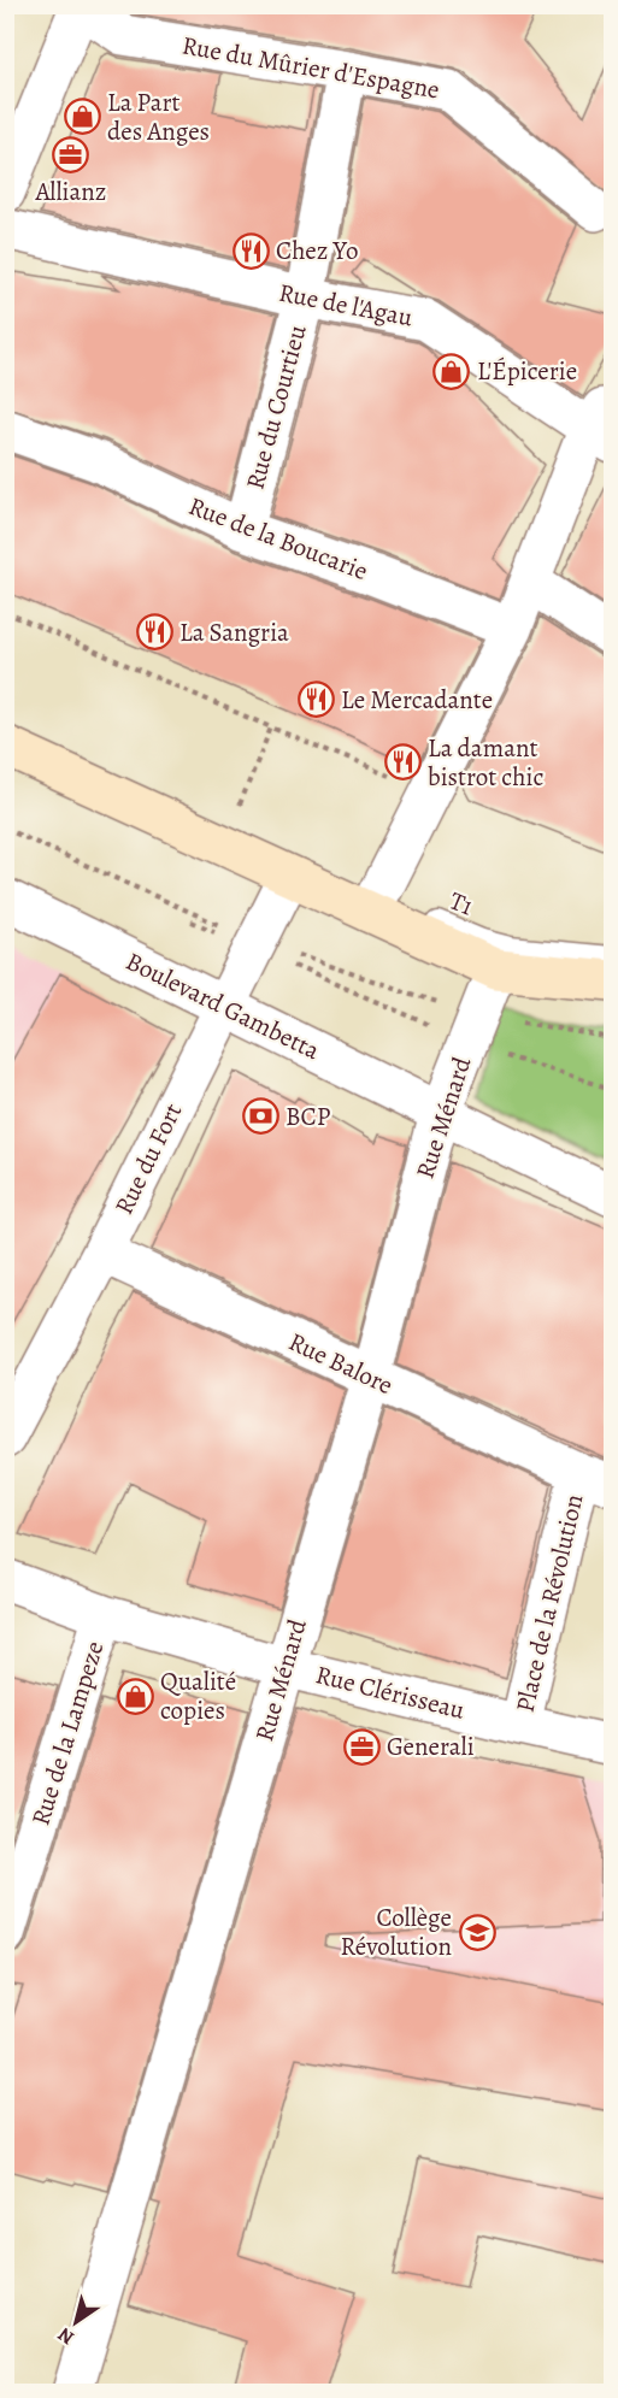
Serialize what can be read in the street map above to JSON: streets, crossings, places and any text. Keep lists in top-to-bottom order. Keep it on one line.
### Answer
{"streets":{"street":["Rue du Mûrier d'Espagne","Rue de l'Agau","Rue du Courtieu","Rue de la Boucarie","Boulevard Gambetta","Rue Ménard","Rue du Fort","Rue Balore","Place de la Révolution","Rue Clérisseau","Rue de la Lampeze"],"lane":["T1"]},"crossings":[["Rue du Mûrier d'Espagne","Rue du Courtieu"],["Rue de l'Agau","Rue du Courtieu"],["Rue du Courtieu","Rue de la Boucarie"],["Boulevard Gambetta","Rue Ménard"],["Boulevard Gambetta","Rue du Fort"],["Rue Ménard","Rue Balore"],["Rue Ménard","Rue Clérisseau"],["Rue du Fort","Rue Balore"],["Rue Balore","Place de la Révolution"],["Place de la Révolution","Rue Clérisseau"],["Rue Clérisseau","Rue de la Lampeze"]],"places":{"shop":["La Part des Anges","L'Épicerie","Qualité copies"],"office":["Allianz","Generali"],"restaurant":["Chez Yo","La Sangria","Le Mercadante","La damant bistrot chic"],"bank":["BCP"],"school or university":["Collège Révolution"]},"north":"bottom left"}
